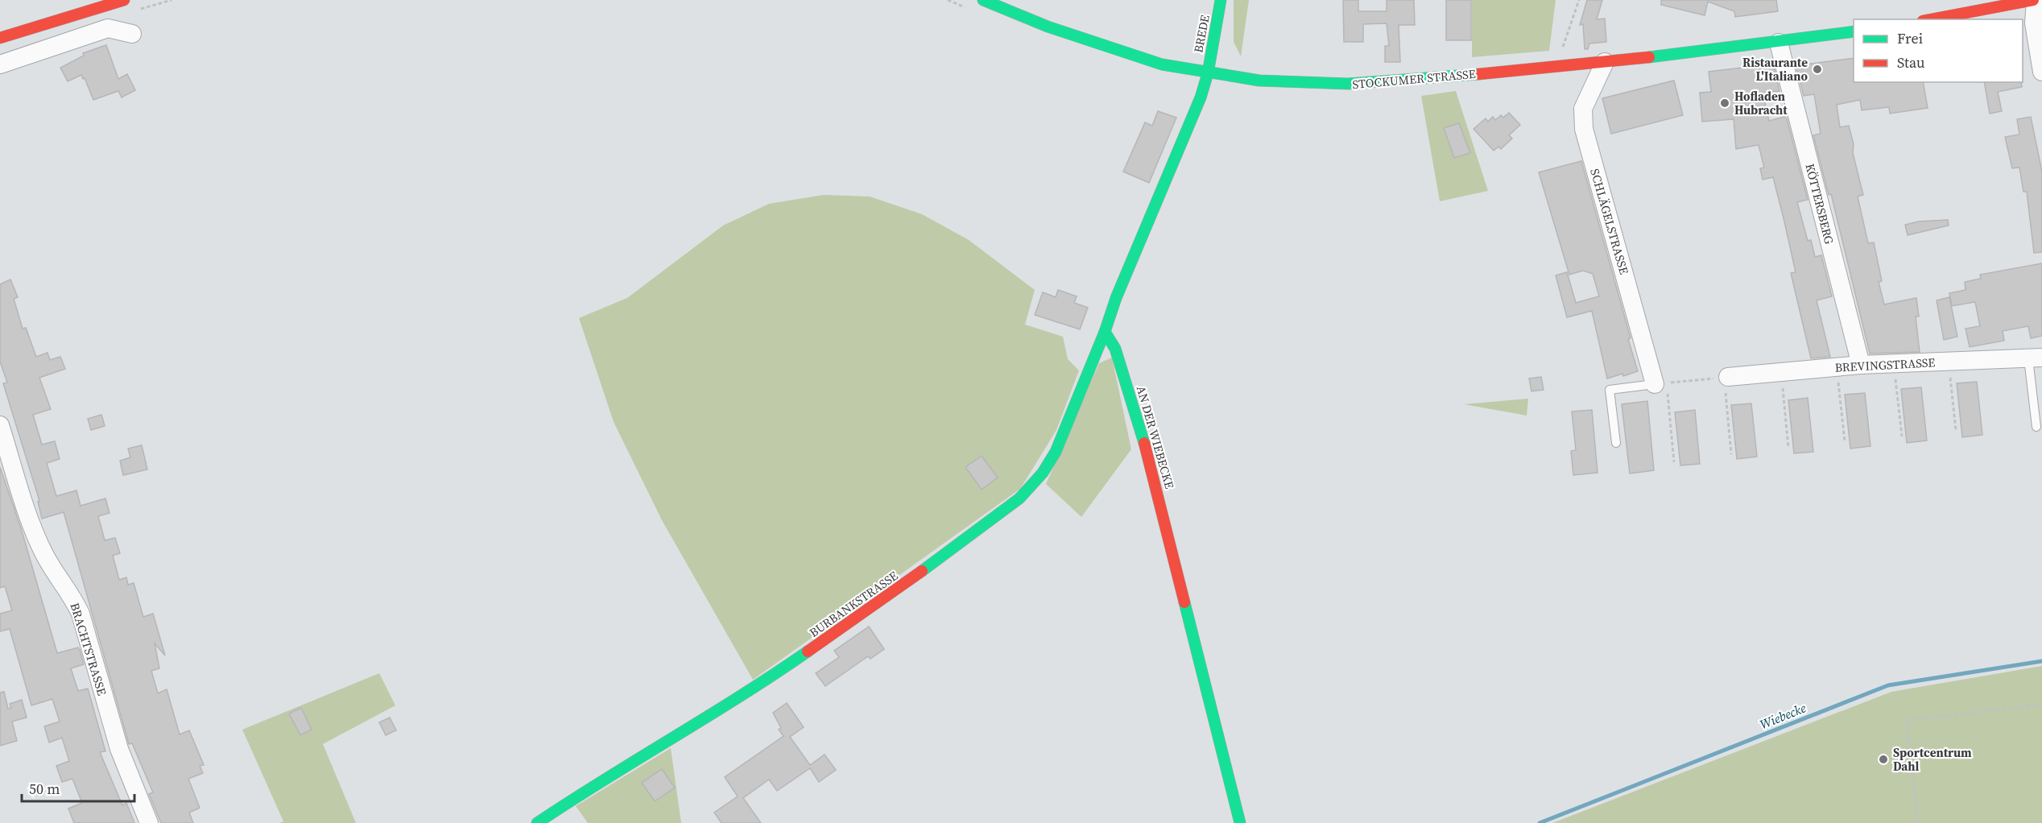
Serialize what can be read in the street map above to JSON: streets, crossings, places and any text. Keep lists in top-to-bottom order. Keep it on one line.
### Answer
{"streets":{"street":["BREDE","STOCKUMER STRASSE","KÖTTERSBERG","SCHLÄGELSTRASSE","BREVINGSTRASSE","AN DER WIEBECKE","BURBANKSTRASSE","BRACHTSTRASSE"]},"crossings":[["BREDE","STOCKUMER STRASSE"],["STOCKUMER STRASSE","KÖTTERSBERG"],["STOCKUMER STRASSE","SCHLÄGELSTRASSE"],["KÖTTERSBERG","BREVINGSTRASSE"],["AN DER WIEBECKE","BURBANKSTRASSE"]],"water":["Wiebecke"],"places":["Ristaurante L'Italiano","Hofladen Hubracht","Sportcentrum Dahl"],"legend":["Frei","Stau"],"scale_bar":"50 m"}
